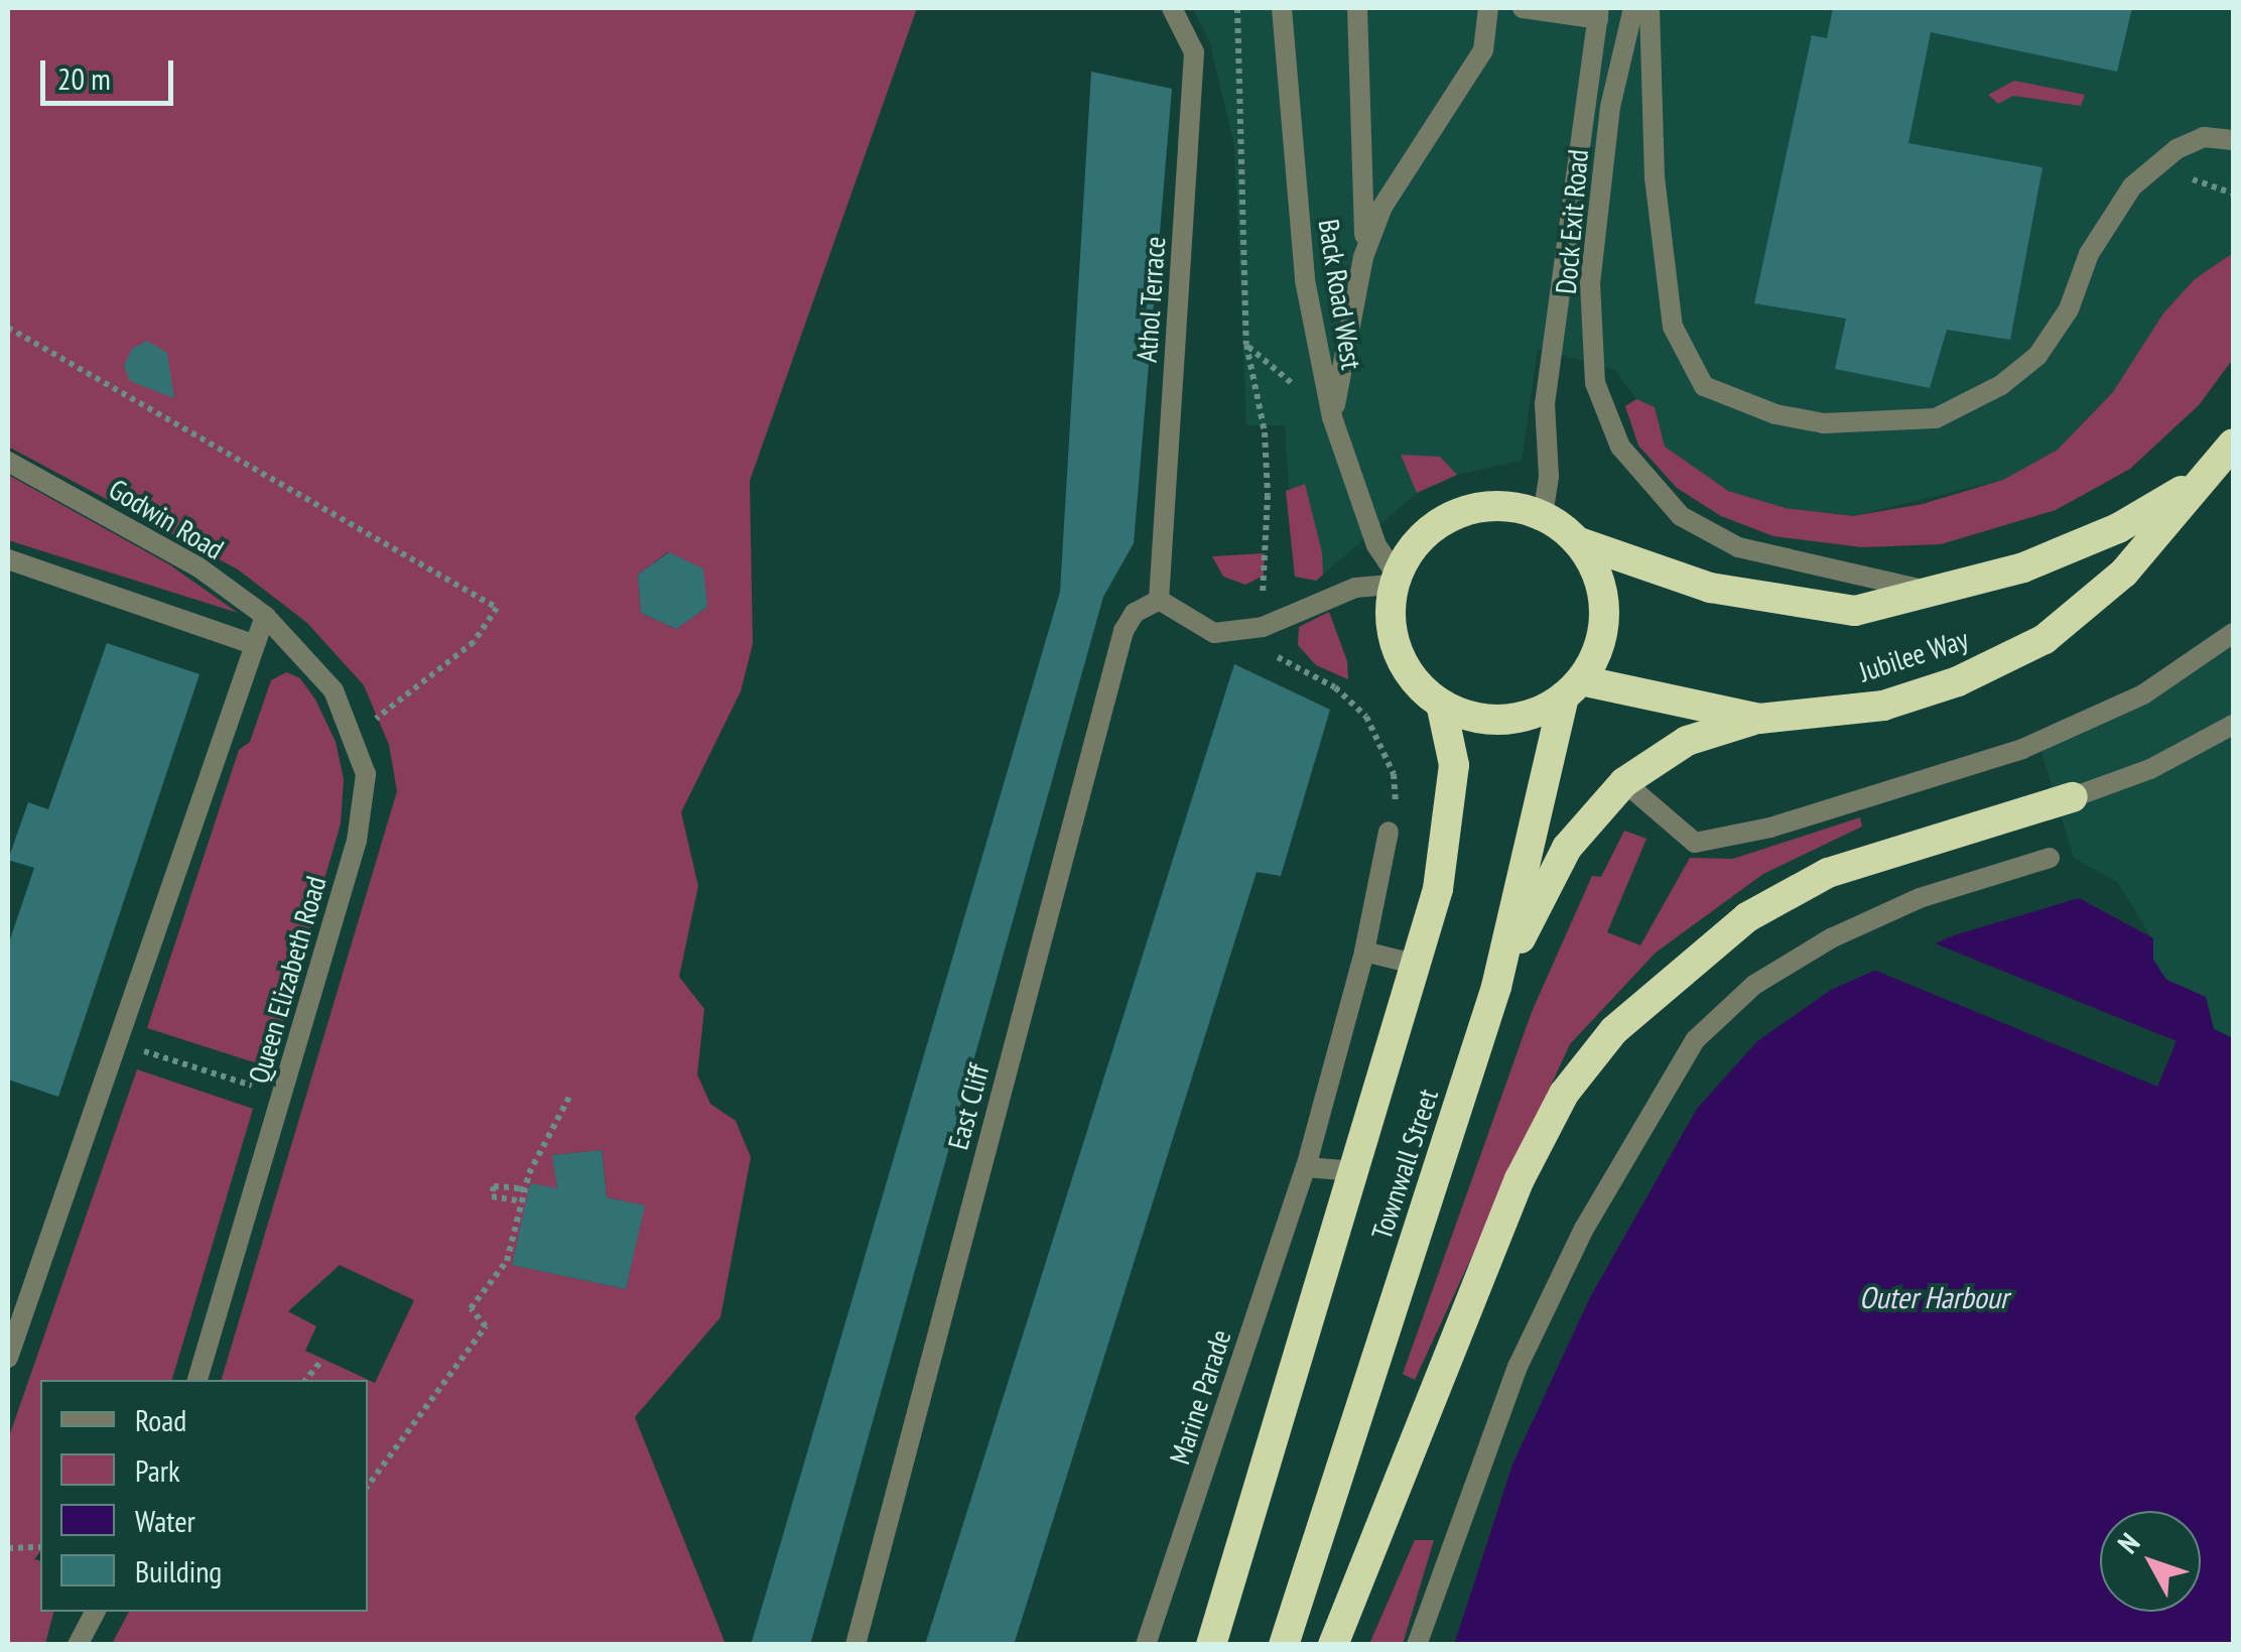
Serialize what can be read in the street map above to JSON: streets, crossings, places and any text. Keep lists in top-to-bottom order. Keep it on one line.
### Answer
{"streets":{"highway":["Jubilee Way","Townwall Street"],"street":["Dock Exit Road","Back Road West","Athol Terrace","Godwin Road","Queen Elizabeth Road","East Cliff","Marine Parade"]},"crossings":[["Dock Exit Road","Back Road West"],["Dock Exit Road","Jubilee Way"],["Dock Exit Road","Townwall Street"],["Back Road West","Jubilee Way"],["Back Road West","Townwall Street"],["Athol Terrace","East Cliff"],["Godwin Road","Queen Elizabeth Road"],["Jubilee Way","Townwall Street"]],"water":["Outer Harbour"],"legend":["Road","Park","Water","Building"],"scale_bar":"20 m","north":"top left"}
